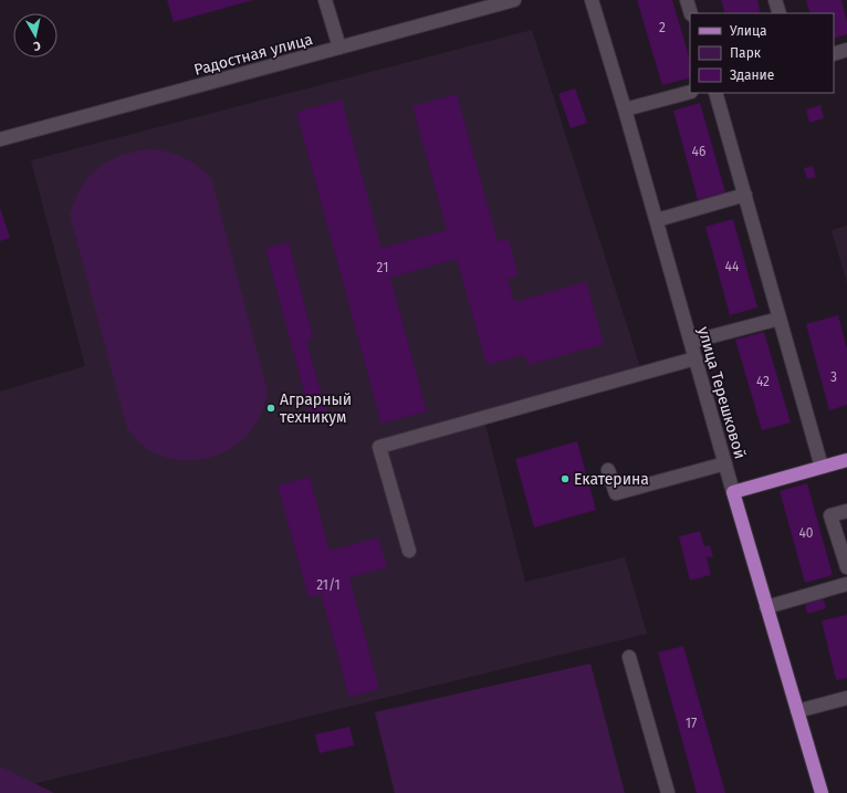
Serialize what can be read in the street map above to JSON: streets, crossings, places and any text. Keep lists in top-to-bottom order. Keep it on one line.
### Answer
{"streets":{"main road":["улица Терешковой"],"street":["Радостная улица"]},"places":["Аграрный техникум","Екатерина"],"house_numbers":["2","46","44","21","3","42","40","21/1","17"],"legend":["Улица","Парк","Здание"],"north":"bottom"}
